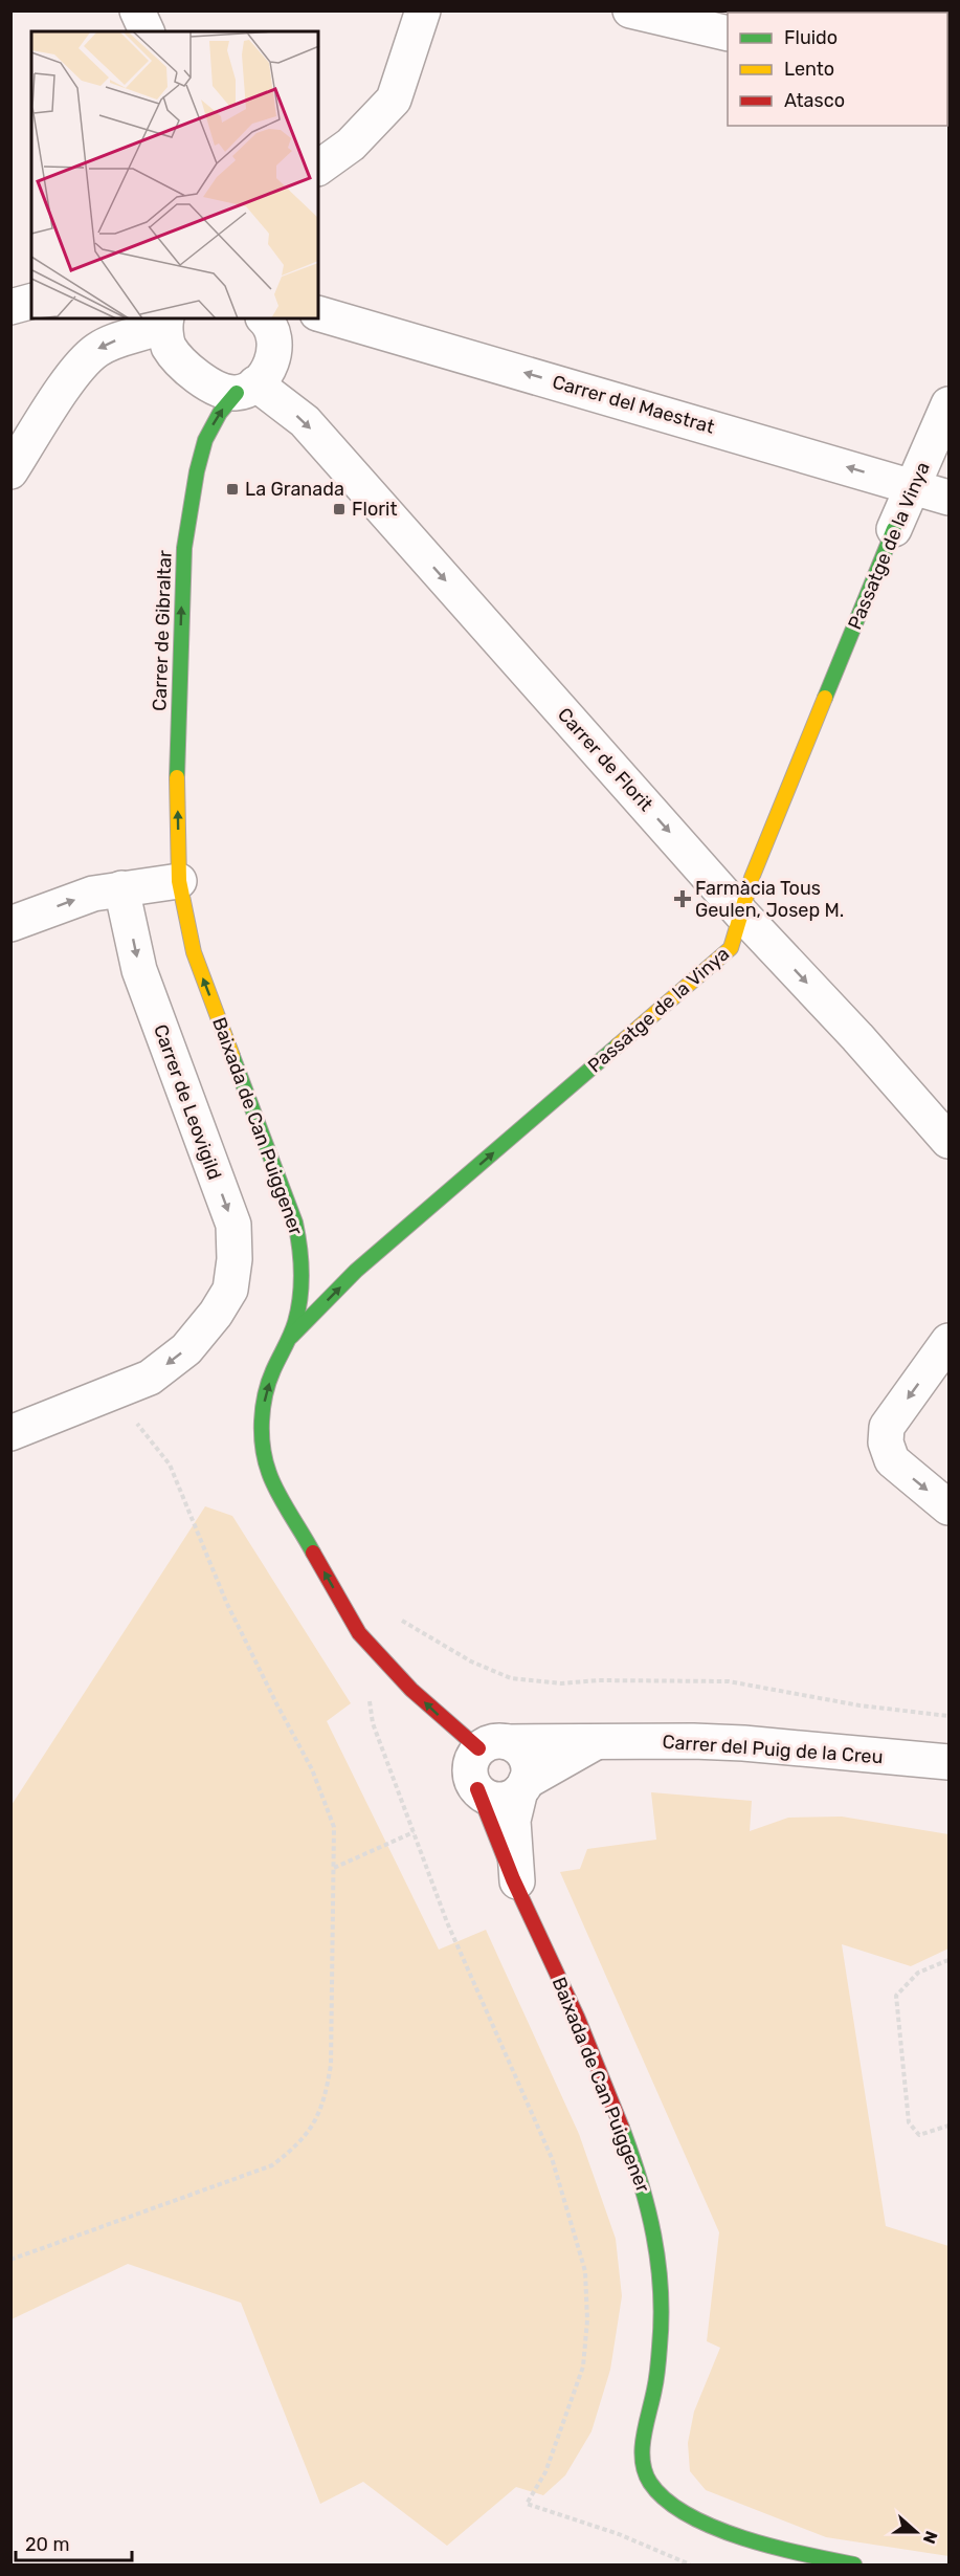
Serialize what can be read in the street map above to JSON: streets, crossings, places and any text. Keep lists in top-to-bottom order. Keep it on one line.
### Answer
{"streets":{"street":["Carrer del Maestrat","Passatge de la Vinya","Carrer de Gibraltar","Carrer de Florit","Carrer de Leovigild","Baixada de Can Puiggener","Carrer del Puig de la Creu"]},"crossings":[["Carrer del Maestrat","Passatge de la Vinya"],["Passatge de la Vinya","Carrer de Florit"],["Passatge de la Vinya","Baixada de Can Puiggener"],["Carrer de Gibraltar","Carrer de Florit"],["Carrer de Gibraltar","Baixada de Can Puiggener"],["Baixada de Can Puiggener","Carrer del Puig de la Creu"]],"one_way":["Carrer del Maestrat","Passatge de la Vinya","Carrer de Gibraltar","Carrer de Florit","Carrer de Leovigild","Baixada de Can Puiggener"],"places":{"transit":["La Granada","Florit"],"health":["Farmàcia Tous Geulen, Josep M."]},"legend":["Fluido","Lento","Atasco"],"scale_bar":"20 m","north":"right"}
